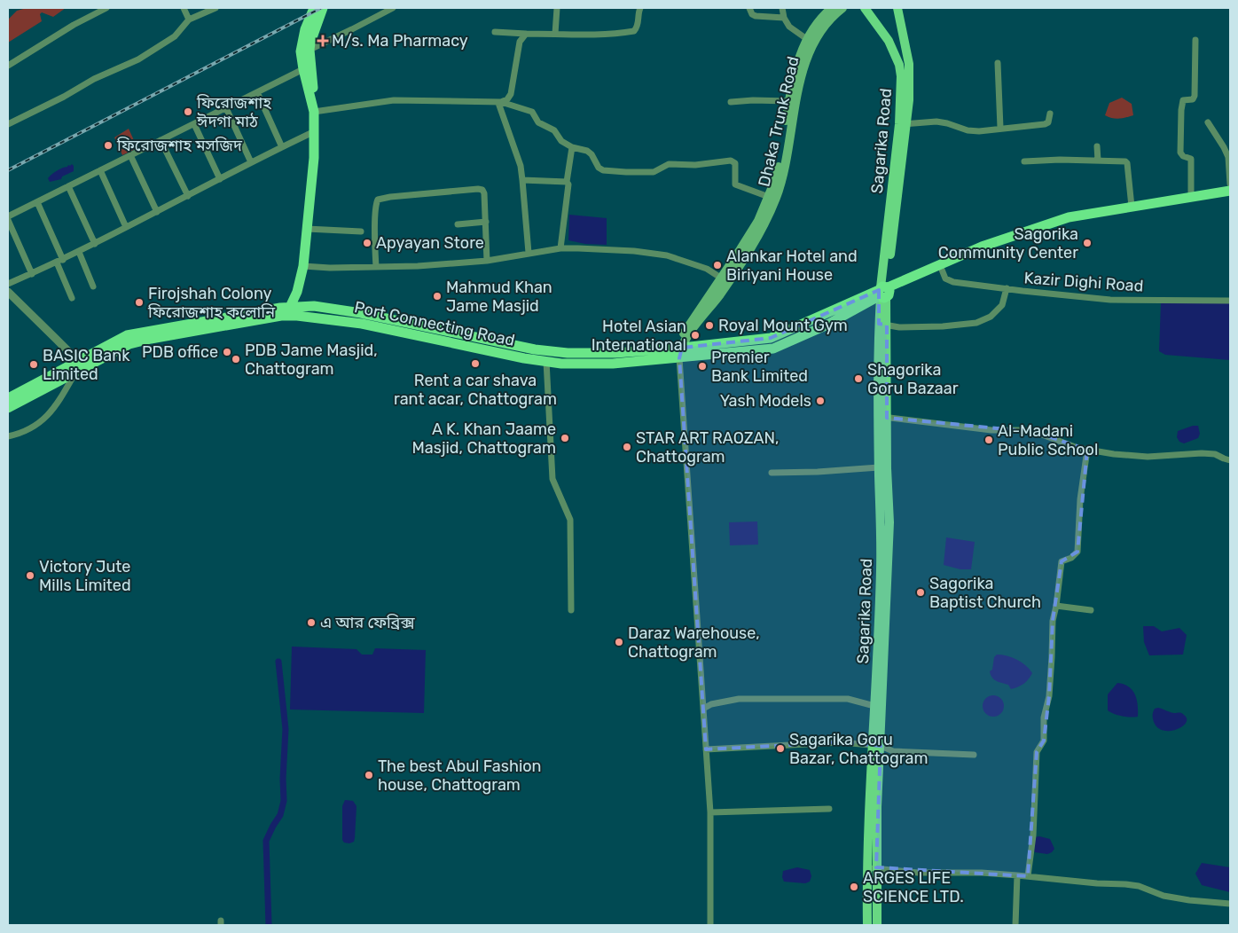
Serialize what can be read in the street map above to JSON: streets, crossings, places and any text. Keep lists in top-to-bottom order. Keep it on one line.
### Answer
{"streets":{"highway":["Port Connecting Road"],"main road":["Dhaka Trunk Road","Sagarika Road"],"street":["Kazir Dighi Road"]},"crossings":[["Dhaka Trunk Road","Port Connecting Road"],["Sagarika Road","Port Connecting Road"],["Kazir Dighi Road","Port Connecting Road"]],"places":{"health":["M/s. Ma Pharmacy"],"other":["ফিরোজশাহ ঈদগা মাঠ","ফিরোজশাহ মসজিদ","Apyayan Store","Sagorika Community Center","Alankar Hotel and Biriyani House","Mahmud Khan Jame Masjid","Firojshah Colony ফিরোজশাহ কলোনি","Royal Mount Gym","Hotel Asian International","PDB office","PDB Jame Masjid, Chattogram","Rent a car shava rant acar, Chattogram","BASIC Bank Limited","Premier Bank Limited","Shagorika Goru Bazaar","Yash Models","A K. Khan Jaame Masjid, Chattogram","Al-Madani Public School","STAR ART RAOZAN, Chattogram","Victory Jute Mills Limited","Sagorika Baptist Church","এ আর ফেব্রিক্স","Daraz Warehouse, Chattogram","Sagarika Goru Bazar, Chattogram","The best Abul Fashion house, Chattogram","ARGES LIFE SCIENCE LTD."]}}
